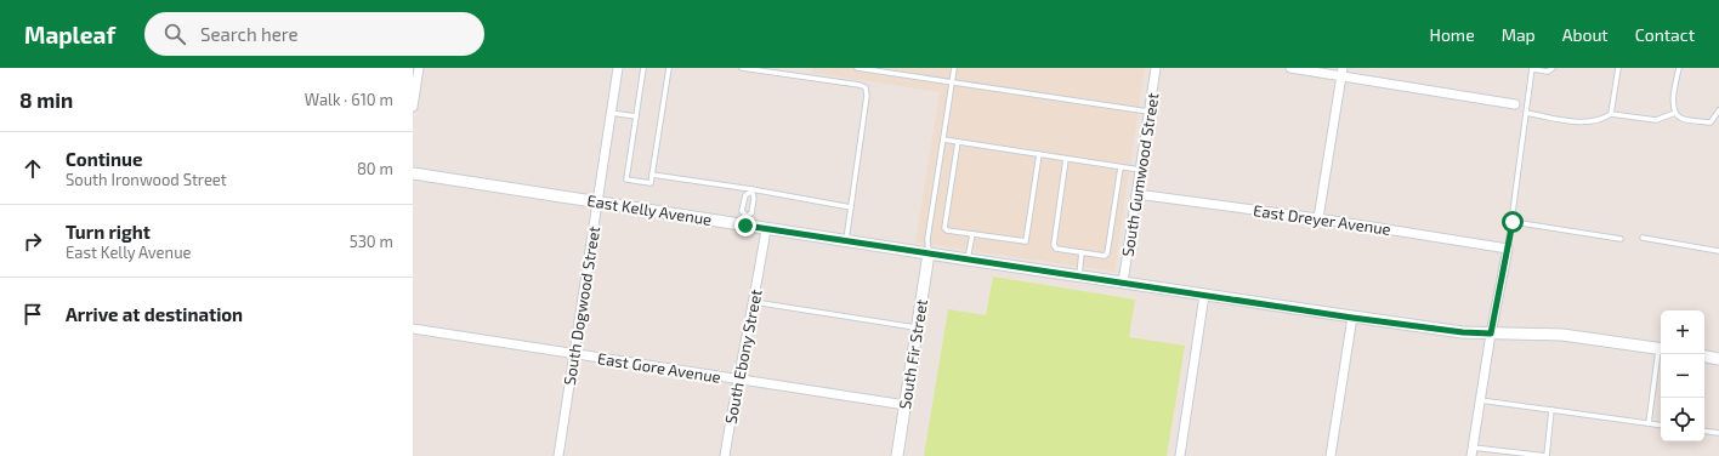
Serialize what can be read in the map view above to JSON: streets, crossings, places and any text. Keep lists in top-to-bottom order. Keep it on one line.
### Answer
{"streets":{"street":["South Gumwood Street","East Kelly Avenue","East Dreyer Avenue","South Dogwood Street","South Fir Street","South Ebony Street","East Gore Avenue"]},"crossings":[["South Gumwood Street","East Kelly Avenue"],["South Gumwood Street","East Dreyer Avenue"],["East Kelly Avenue","South Dogwood Street"],["East Kelly Avenue","South Fir Street"],["East Kelly Avenue","South Ebony Street"],["South Dogwood Street","East Gore Avenue"],["South Fir Street","East Gore Avenue"],["South Ebony Street","East Gore Avenue"]],"page":{"header":"Mapleaf","search":"Search here","nav":["Home","Map","About","Contact"],"heading":["8 min","Walk · 610 m"],"list":[["Continue","South Ironwood Street","80 m"],["Turn right","East Kelly Avenue","530 m"],"Arrive at destination"],"map_buttons":["+","−"]}}
